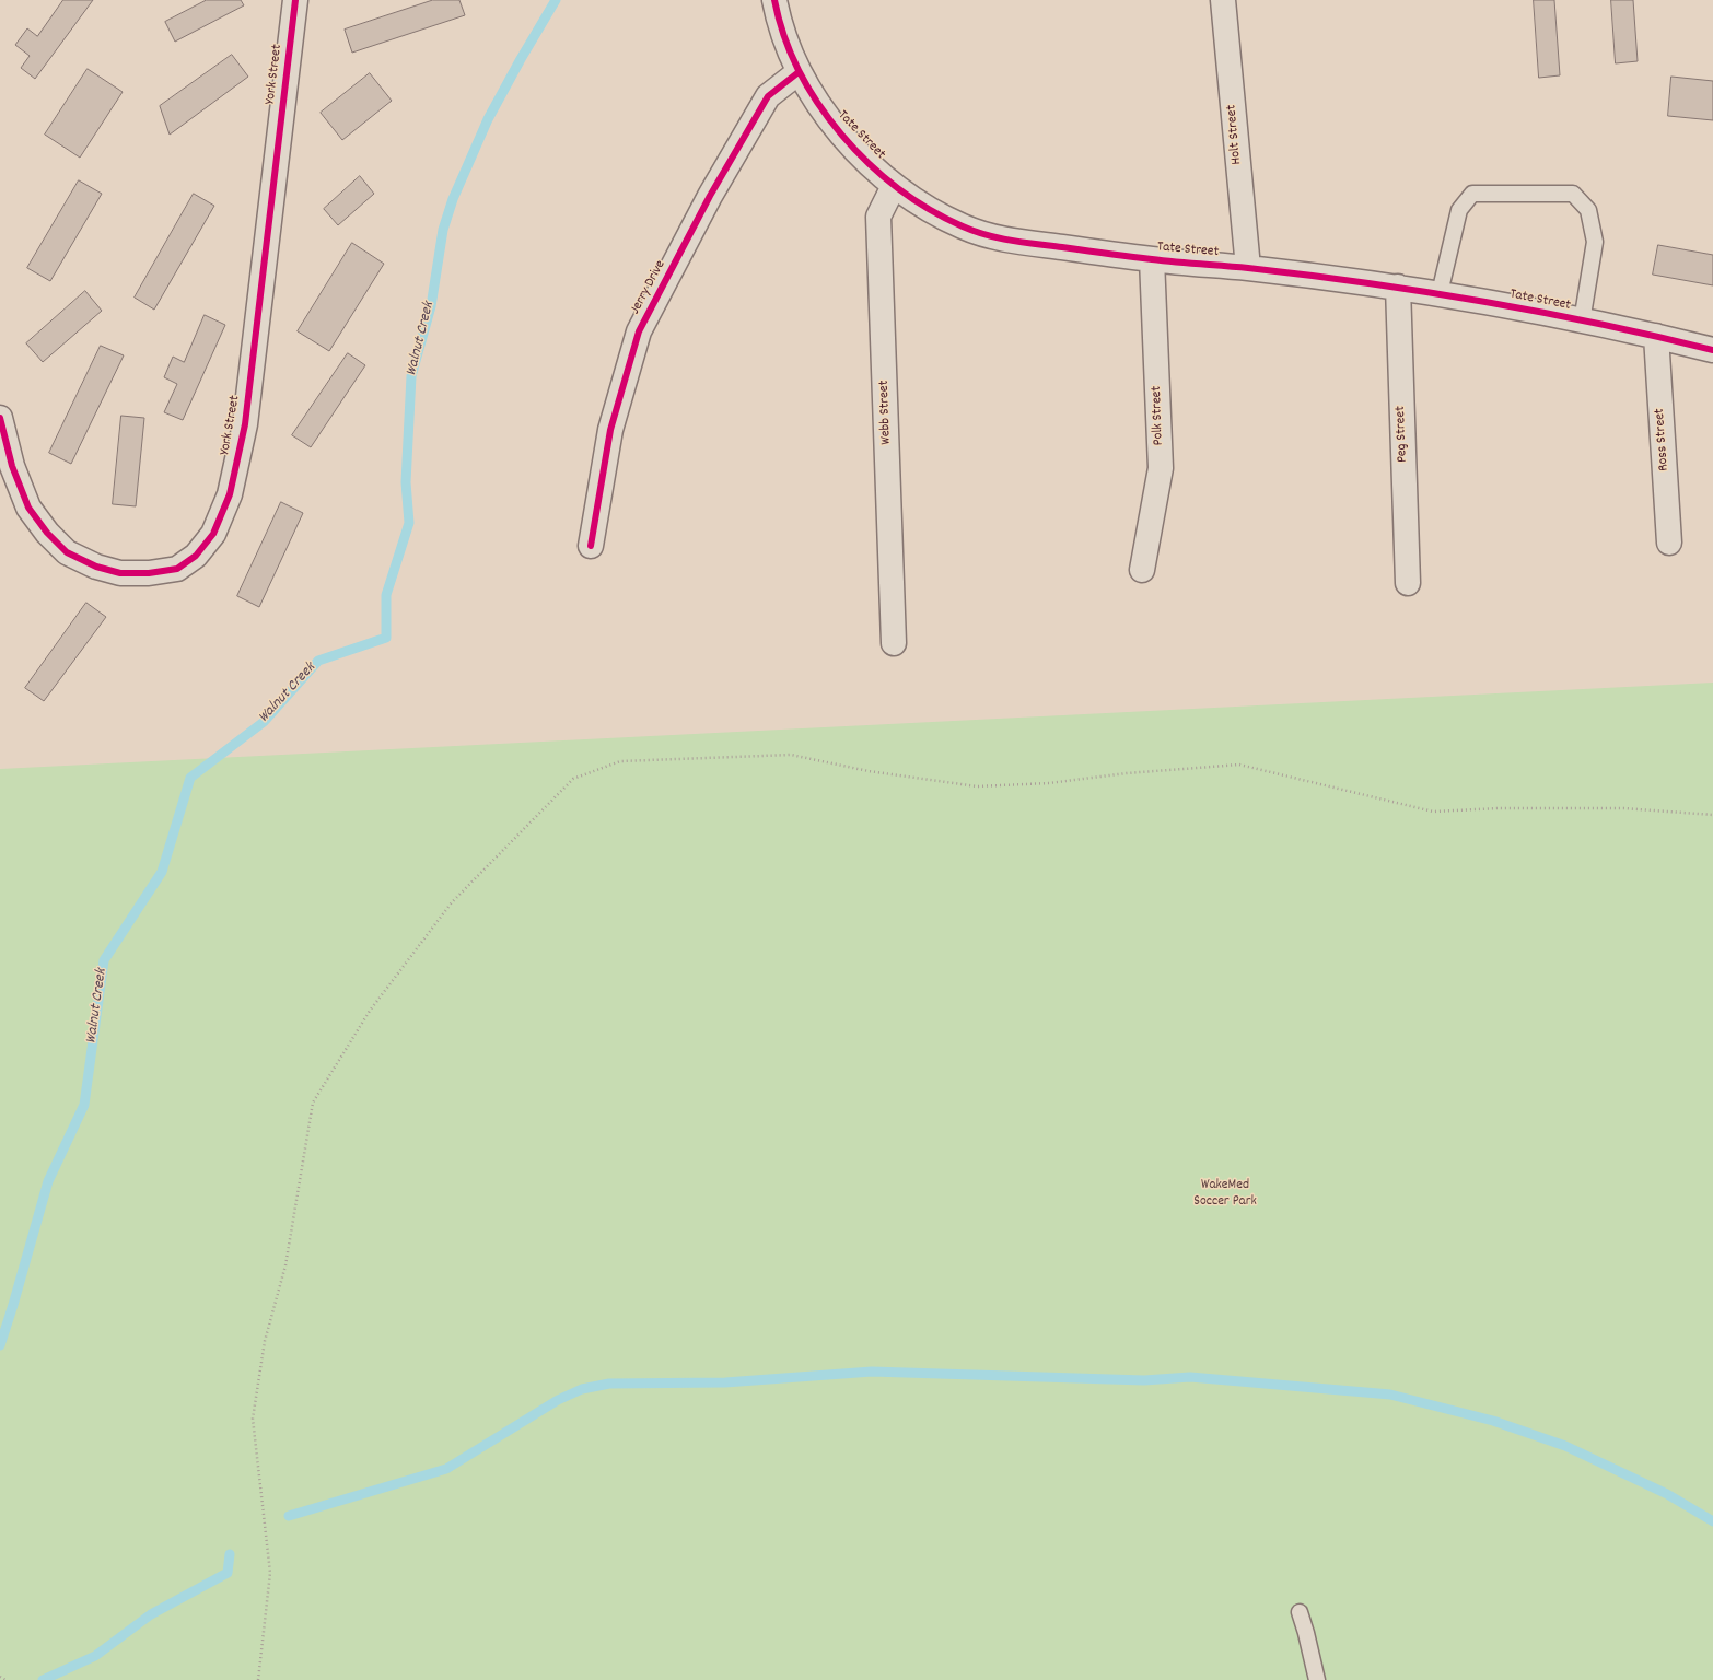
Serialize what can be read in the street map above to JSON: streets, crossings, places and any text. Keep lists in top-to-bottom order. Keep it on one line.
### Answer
{"streets":{"street":["York Street","Holt Street","Tate Street","Jerry Drive","Webb Street","Polk Street","Peg Street","Ross Street"]},"crossings":[["Holt Street","Tate Street"],["Tate Street","Jerry Drive"],["Tate Street","Webb Street"],["Tate Street","Polk Street"],["Tate Street","Peg Street"],["Tate Street","Ross Street"]],"water":["Walnut Creek"],"parks":["WakeMed Soccer Park"]}
